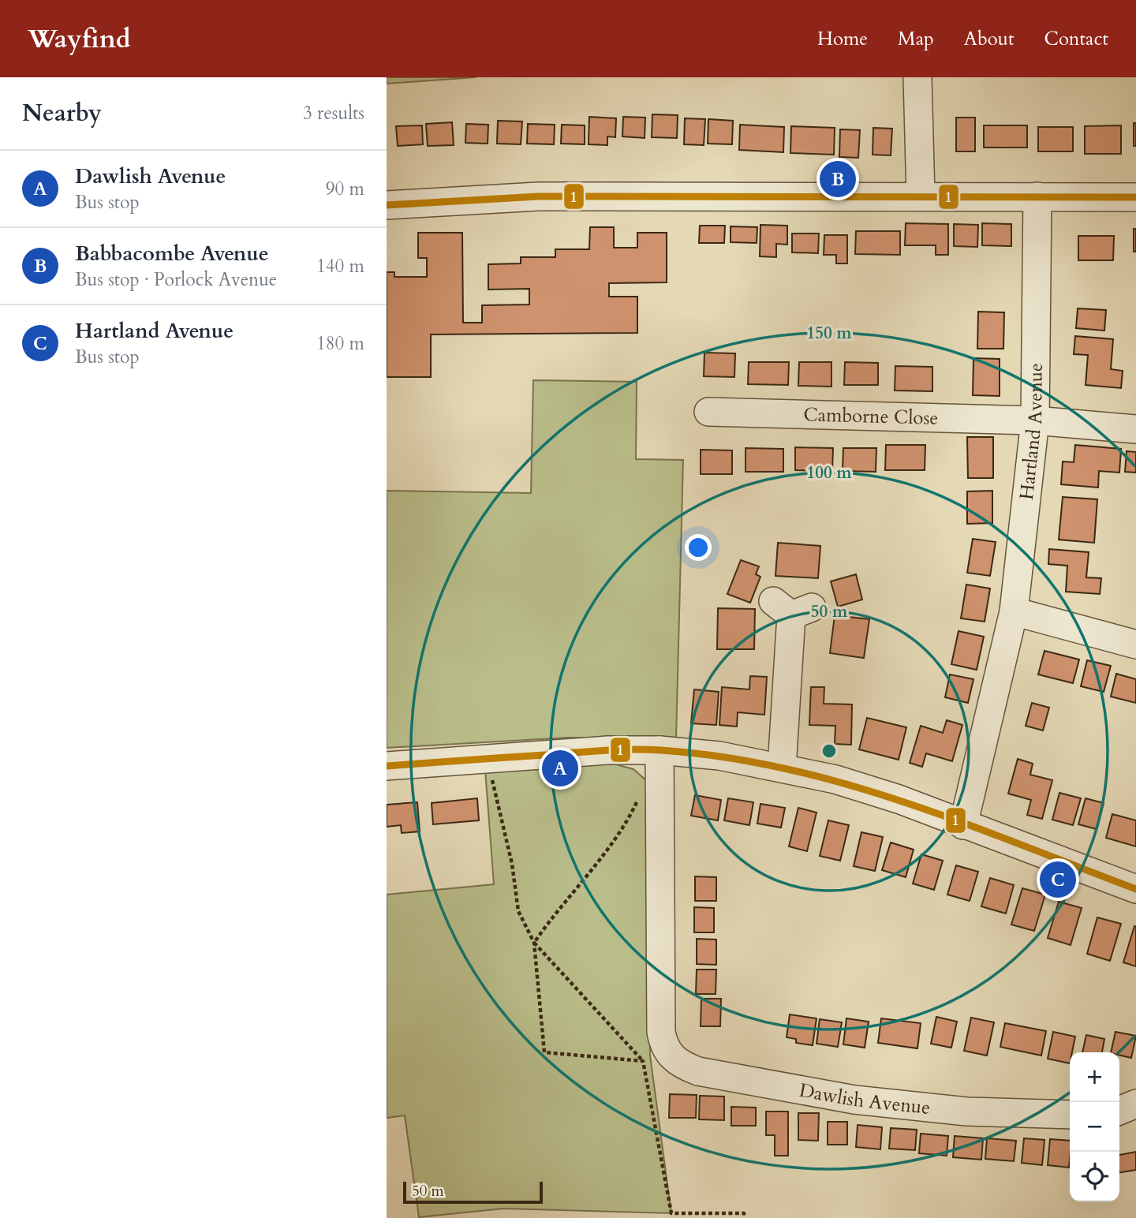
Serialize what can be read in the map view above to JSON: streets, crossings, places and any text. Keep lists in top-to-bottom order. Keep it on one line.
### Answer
{"streets":{"street":["Camborne Close","Hartland Avenue","Dawlish Avenue"]},"crossings":[["Camborne Close","Hartland Avenue"]],"lines":["transit line 1"],"scale_bar":"50 m","page":{"header":"Wayfind","nav":["Home","Map","About","Contact"],"heading":["Nearby","3 results"],"list":[{"mark":"A","name":"Dawlish Avenue","note":"Bus stop","value":"90 m"},{"mark":"B","name":"Babbacombe Avenue","note":"Bus stop · Porlock Avenue","value":"140 m"},{"mark":"C","name":"Hartland Avenue","note":"Bus stop","value":"180 m"}],"pins":["B","A","C"],"map_buttons":["+","−"],"scale":"50 m"},"rings":["150 m","100 m","50 m"]}
